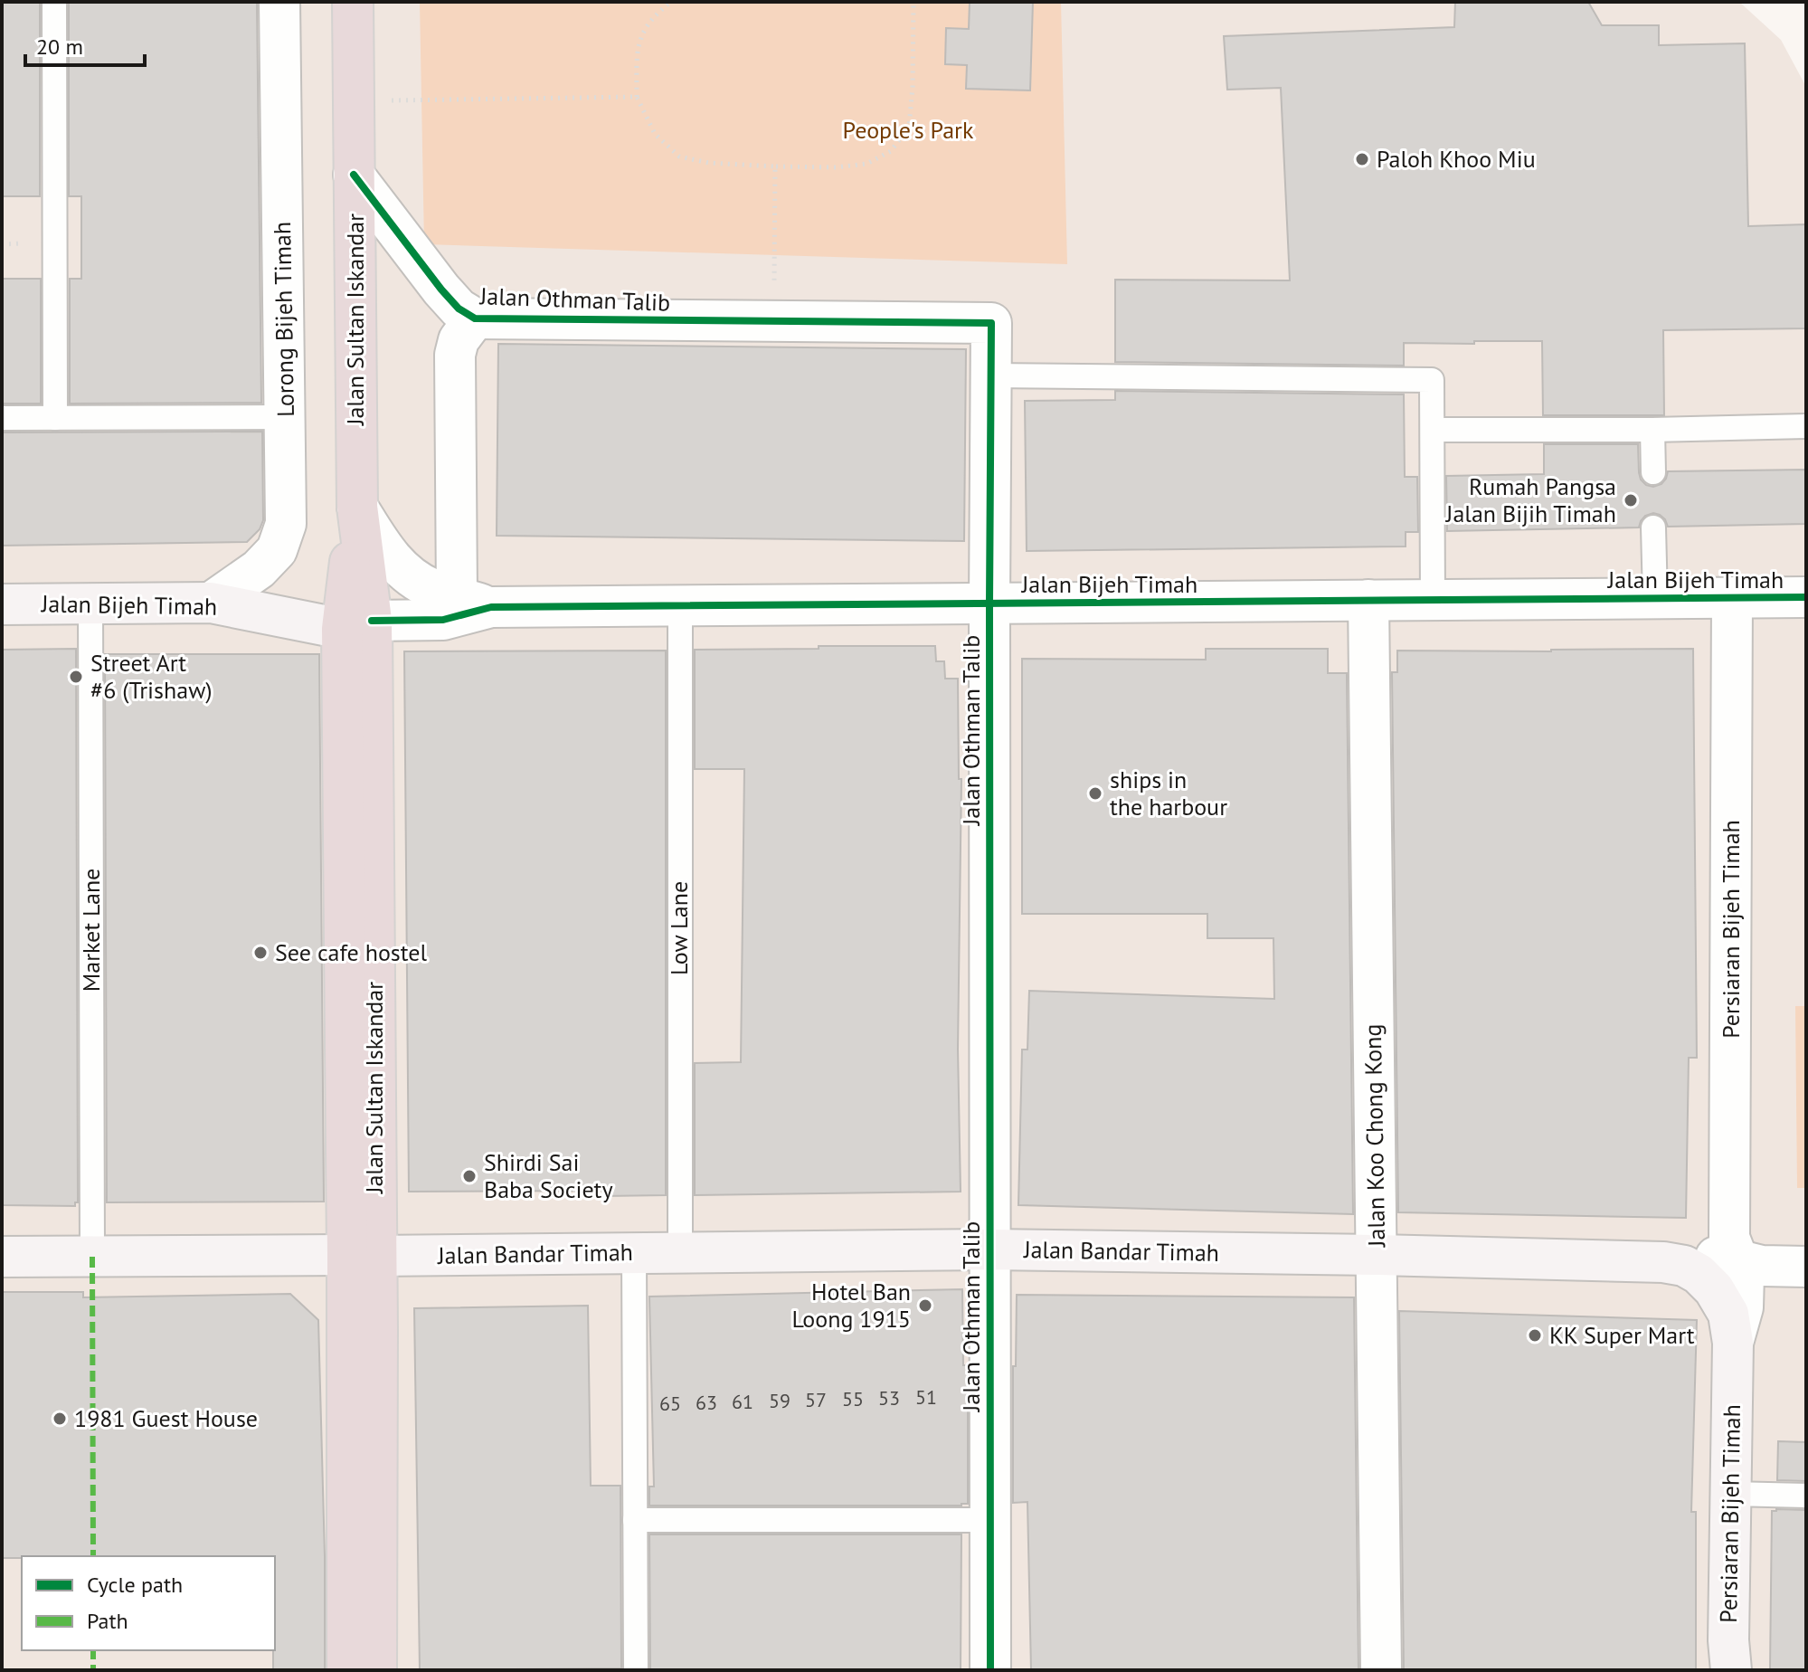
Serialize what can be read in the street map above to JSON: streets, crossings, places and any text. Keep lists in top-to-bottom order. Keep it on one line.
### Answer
{"streets":{"highway":["Jalan Sultan Iskandar"],"main road":["Jalan Bijeh Timah","Persiaran Bijeh Timah","Jalan Bandar Timah"],"street":["Jalan Othman Talib","Lorong Bijeh Timah","Jalan Koo Chong Kong"],"lane":["Low Lane","Market Lane"]},"crossings":[["Jalan Othman Talib","Jalan Sultan Iskandar"],["Jalan Othman Talib","Jalan Bijeh Timah"],["Jalan Othman Talib","Jalan Bandar Timah"],["Lorong Bijeh Timah","Jalan Bijeh Timah"],["Jalan Sultan Iskandar","Jalan Bijeh Timah"],["Jalan Sultan Iskandar","Jalan Bandar Timah"],["Jalan Bijeh Timah","Low Lane"],["Jalan Bijeh Timah","Persiaran Bijeh Timah"],["Jalan Bijeh Timah","Market Lane"],["Jalan Bijeh Timah","Jalan Koo Chong Kong"],["Low Lane","Jalan Bandar Timah"],["Persiaran Bijeh Timah","Jalan Bandar Timah"],["Market Lane","Jalan Bandar Timah"],["Jalan Koo Chong Kong","Jalan Bandar Timah"]],"parks":["People's Park"],"places":["Paloh Khoo Miu","Rumah Pangsa Jalan Bijih Timah","Street Art #6 (Trishaw)","ships in the harbour","See cafe hostel","Shirdi Sai Baba Society","Hotel Ban Loong 1915","KK Super Mart","1981 Guest House"],"house_numbers":["51","53","55","57","59","61","63","65"],"legend":["Cycle path","Path"],"scale_bar":"20 m"}
